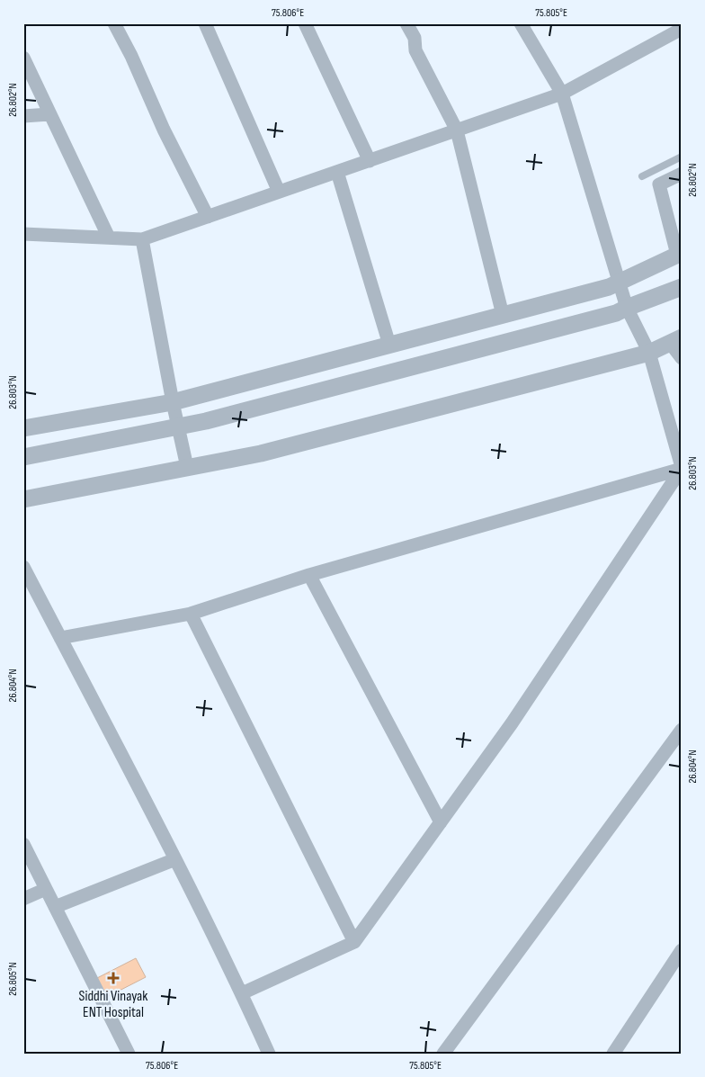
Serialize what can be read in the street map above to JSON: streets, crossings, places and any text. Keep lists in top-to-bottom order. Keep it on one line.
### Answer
{"places":{"health":["Siddhi Vinayak ENT Hospital"]},"coordinates":["75.806°E","75.805°E","26.802°N","26.803°N","26.804°N","26.805°N"]}
